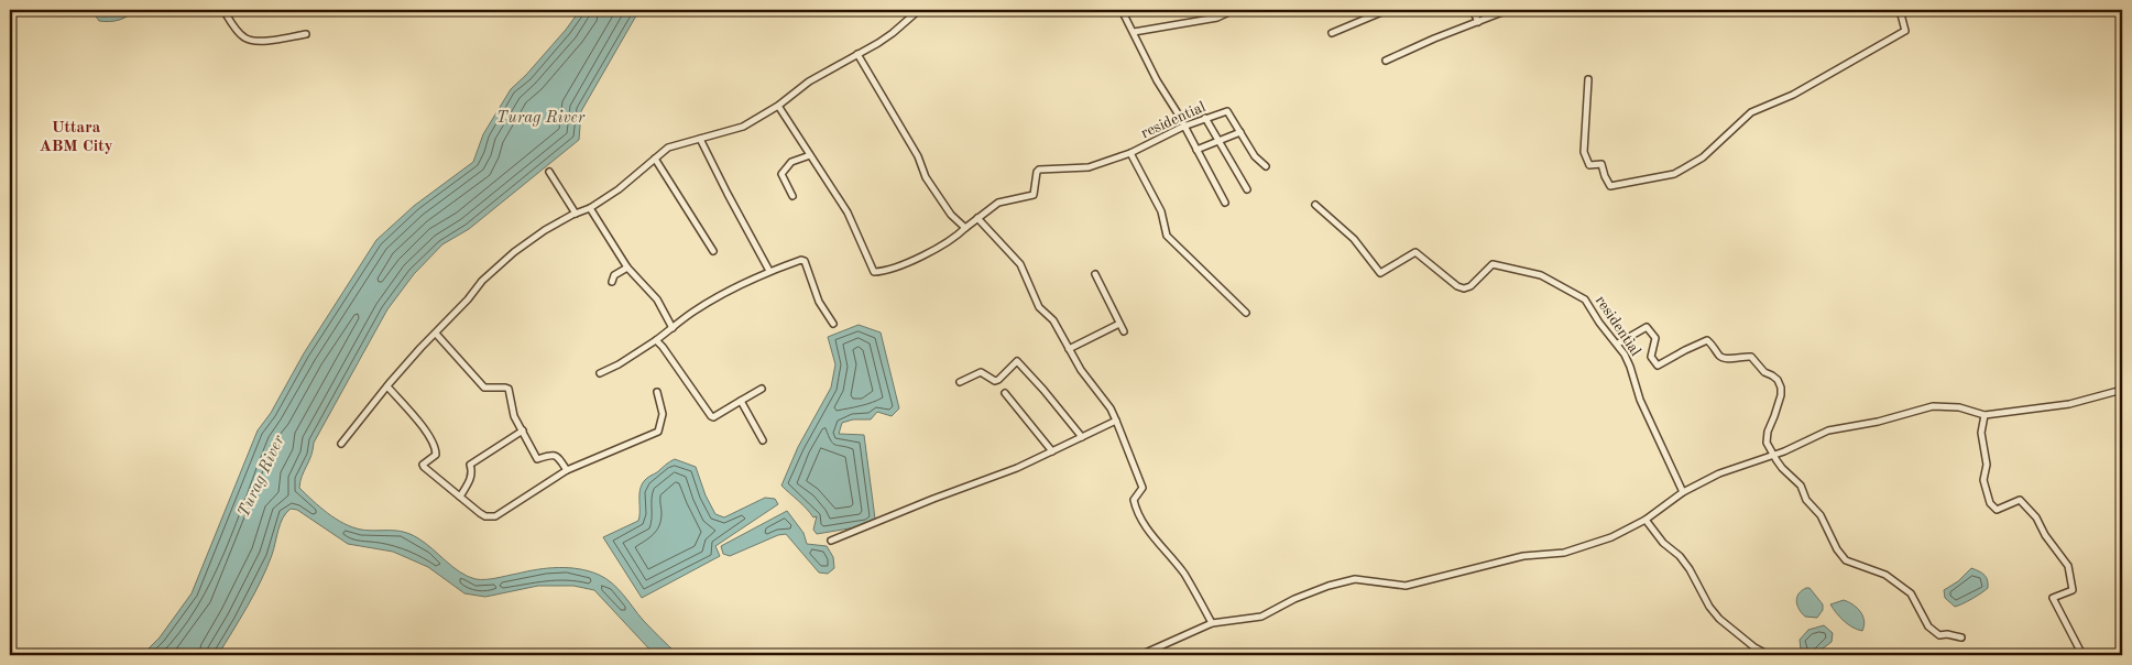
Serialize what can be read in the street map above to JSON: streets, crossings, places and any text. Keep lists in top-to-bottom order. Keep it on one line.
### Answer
{"streets":{"street":["residential"]},"districts":["Uttara ABM City"],"water":["Turag River"]}
